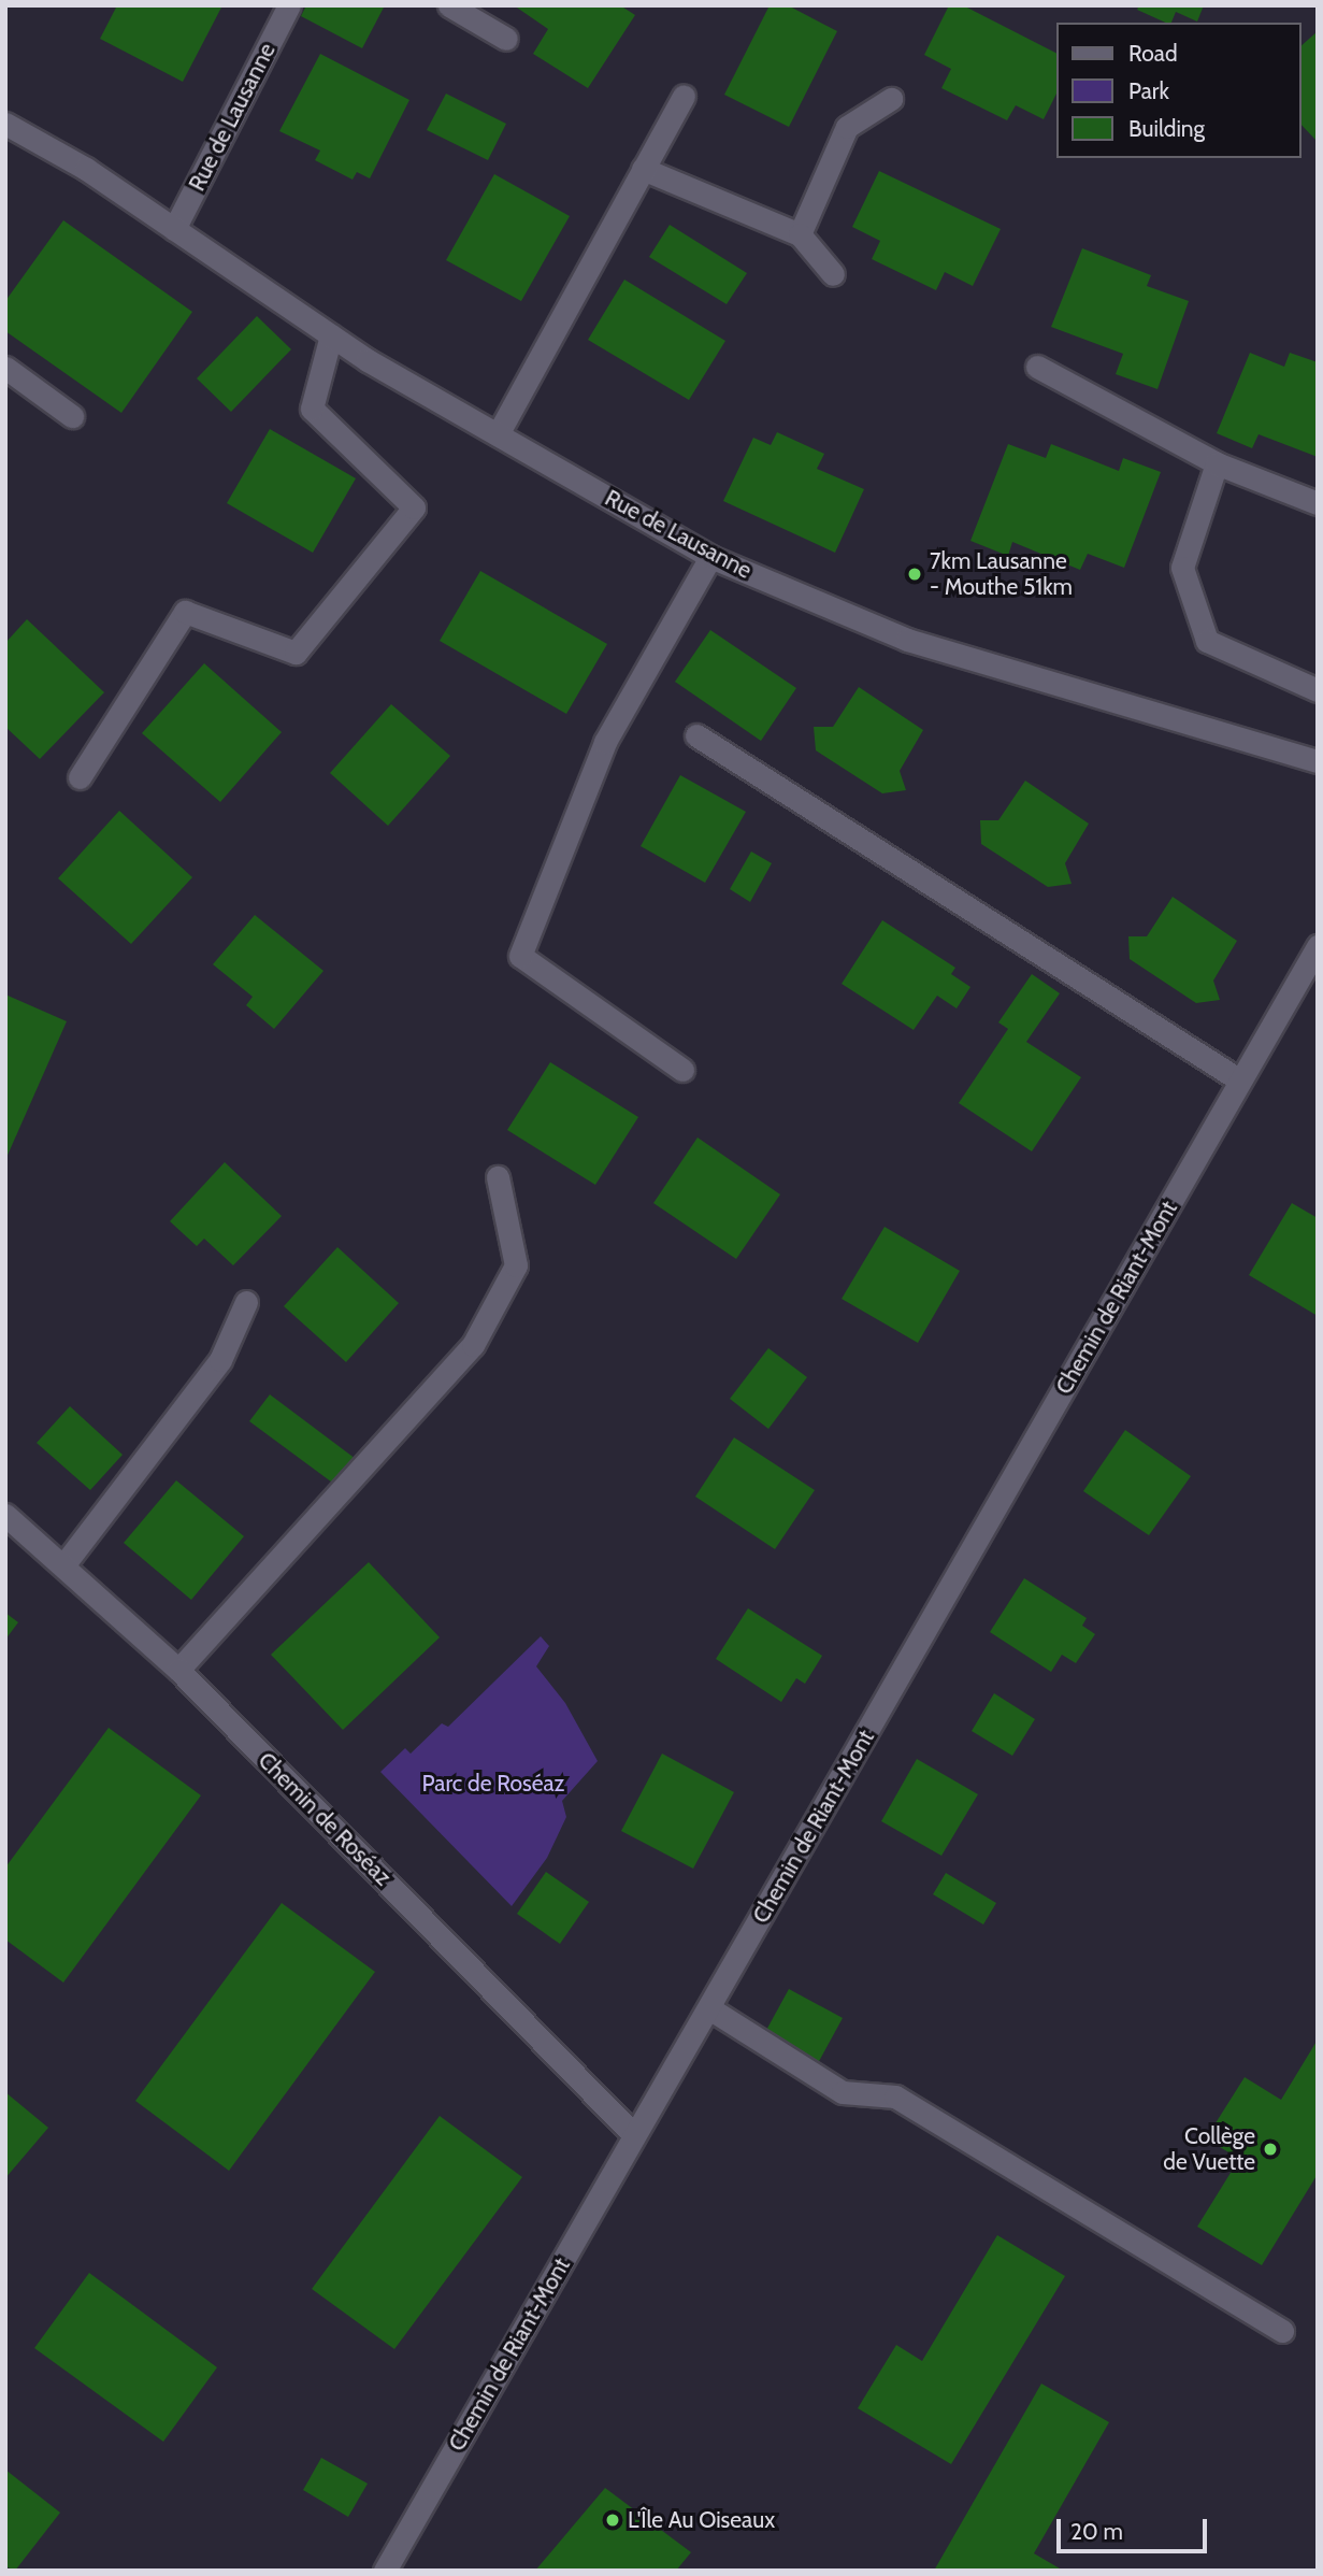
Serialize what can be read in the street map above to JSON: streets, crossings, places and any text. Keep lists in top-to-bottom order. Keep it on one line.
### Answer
{"streets":{"street":["Rue de Lausanne","Chemin de Riant-Mont","Chemin de Roséaz"]},"crossings":[["Chemin de Riant-Mont","Chemin de Roséaz"]],"parks":["Parc de Roséaz"],"places":["7km Lausanne - Mouthe 51km","Collège de Vuette","L'Île Au Oiseaux"],"legend":["Road","Park","Building"],"scale_bar":"20 m"}
